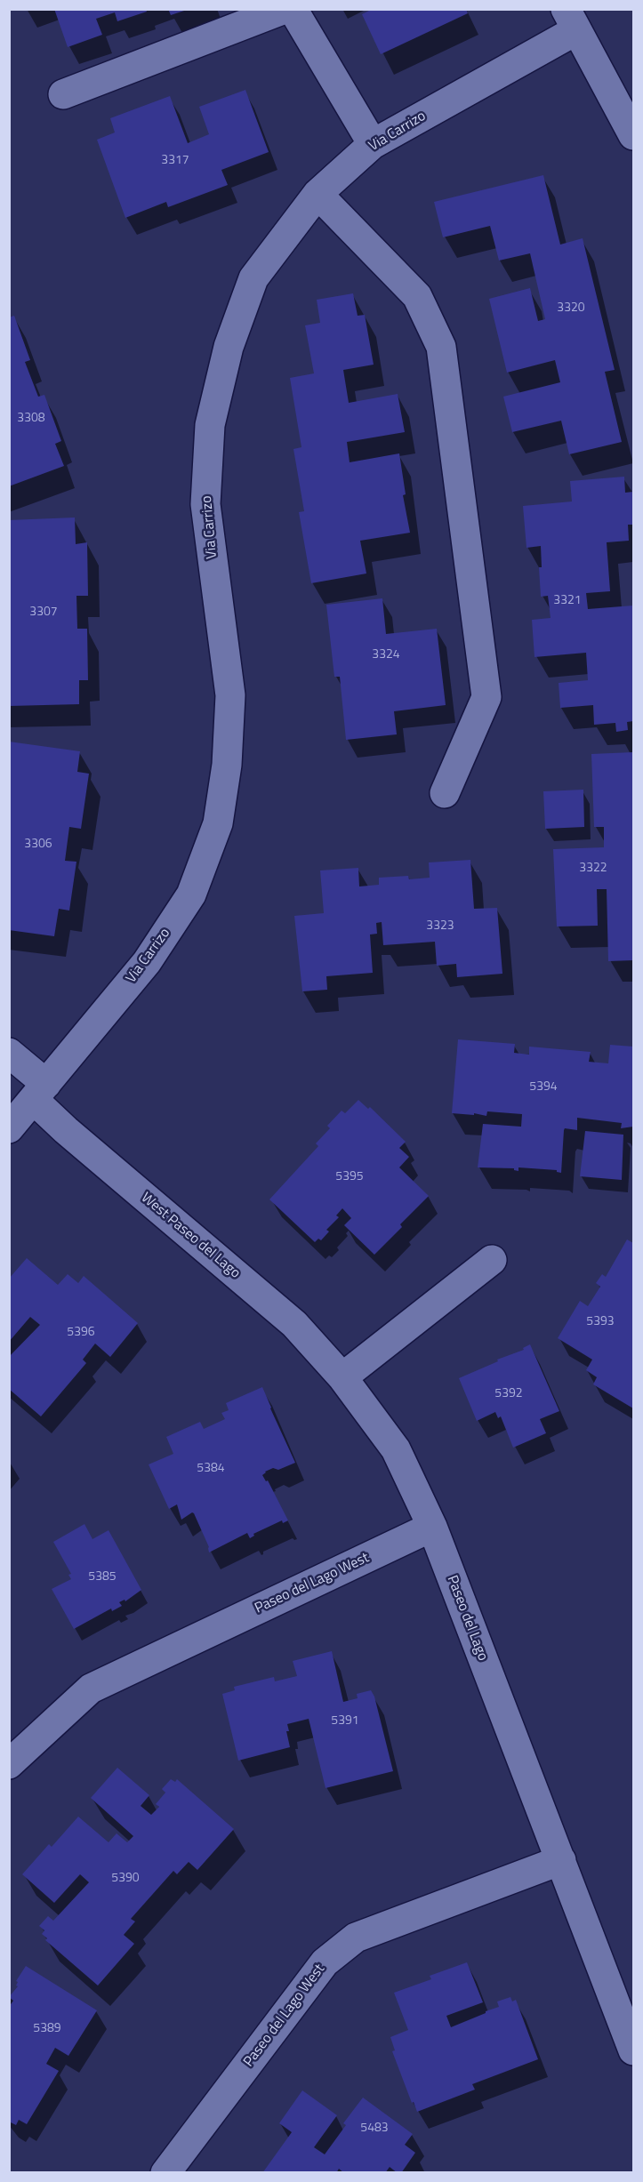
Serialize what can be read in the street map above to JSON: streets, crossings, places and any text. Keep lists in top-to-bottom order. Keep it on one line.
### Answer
{"streets":{"street":["Via Carrizo","West Paseo del Lago","Paseo del Lago West","Paseo del Lago"]},"crossings":[["Via Carrizo","West Paseo del Lago"],["West Paseo del Lago","Paseo del Lago"],["Paseo del Lago West","Paseo del Lago"]],"house_numbers":["3317","3320","3308","3321","3307","3324","3306","3322","3323","5394","5395","5393","5396","5392","5384","5385","5391","5390","5389","5483"]}
